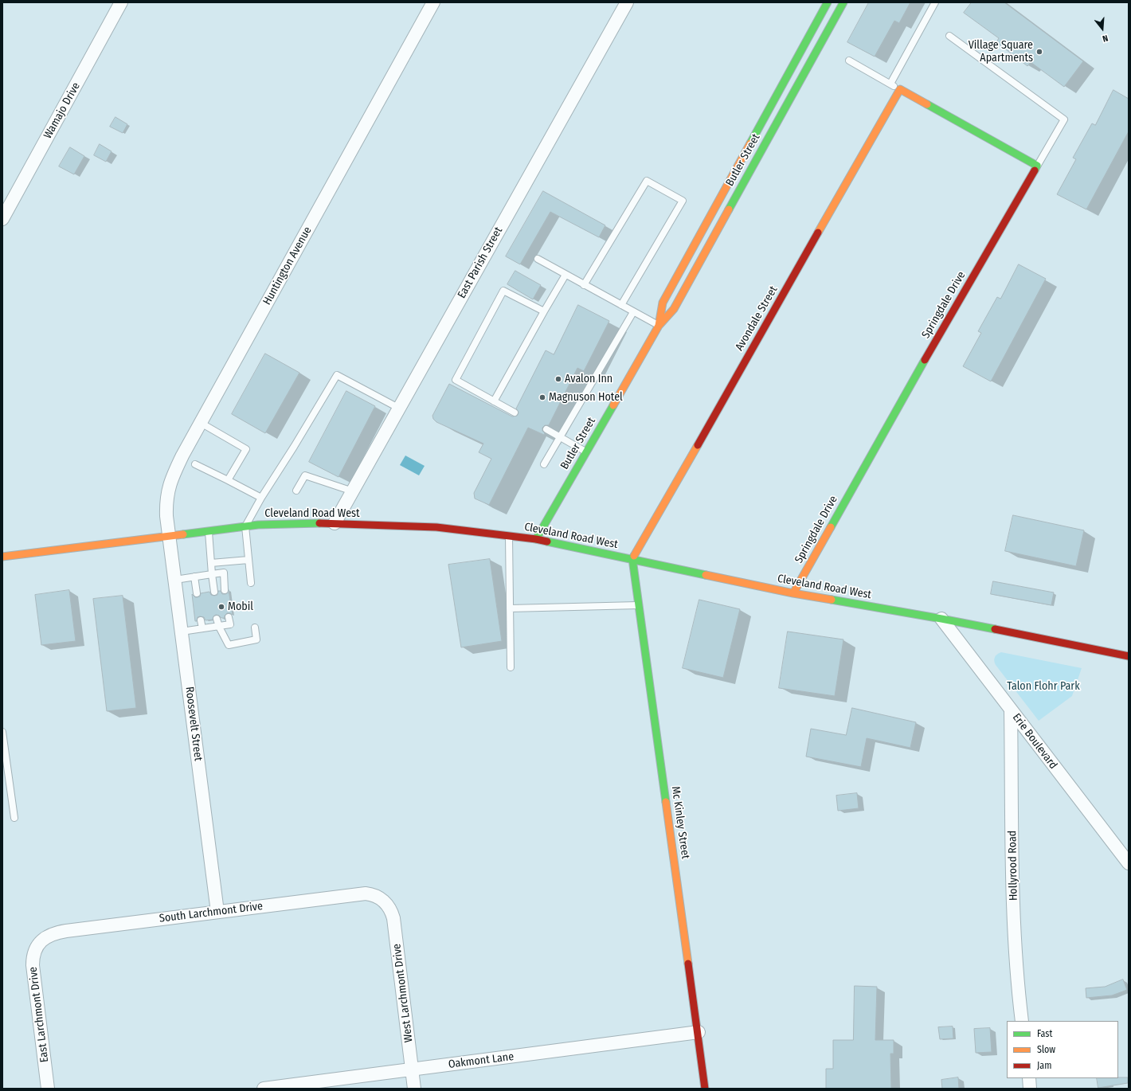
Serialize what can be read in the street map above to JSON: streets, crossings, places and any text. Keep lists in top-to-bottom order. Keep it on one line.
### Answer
{"streets":{"main road":["Butler Street","Springdale Drive","Avondale Street","Cleveland Road West","Mc Kinley Street"],"street":["Wamajo Drive","East Parish Street","Huntington Avenue","Roosevelt Street","Erie Boulevard","Hollyrood Road","South Larchmont Drive","West Larchmont Drive","East Larchmont Drive","Oakmont Lane"]},"crossings":[["Butler Street","Cleveland Road West"],["East Parish Street","Cleveland Road West"],["Huntington Avenue","Cleveland Road West"],["Huntington Avenue","Roosevelt Street"],["Springdale Drive","Cleveland Road West"],["Avondale Street","Cleveland Road West"],["Avondale Street","Mc Kinley Street"],["Cleveland Road West","Roosevelt Street"],["Cleveland Road West","Erie Boulevard"],["Cleveland Road West","Mc Kinley Street"],["Roosevelt Street","South Larchmont Drive"],["Erie Boulevard","Hollyrood Road"],["Mc Kinley Street","Oakmont Lane"],["South Larchmont Drive","West Larchmont Drive"],["South Larchmont Drive","East Larchmont Drive"],["West Larchmont Drive","Oakmont Lane"]],"parks":["Talon Flohr Park"],"places":["Village Square Apartments","Avalon Inn","Magnuson Hotel","Mobil"],"legend":["Fast","Slow","Jam"],"north":"bottom"}
